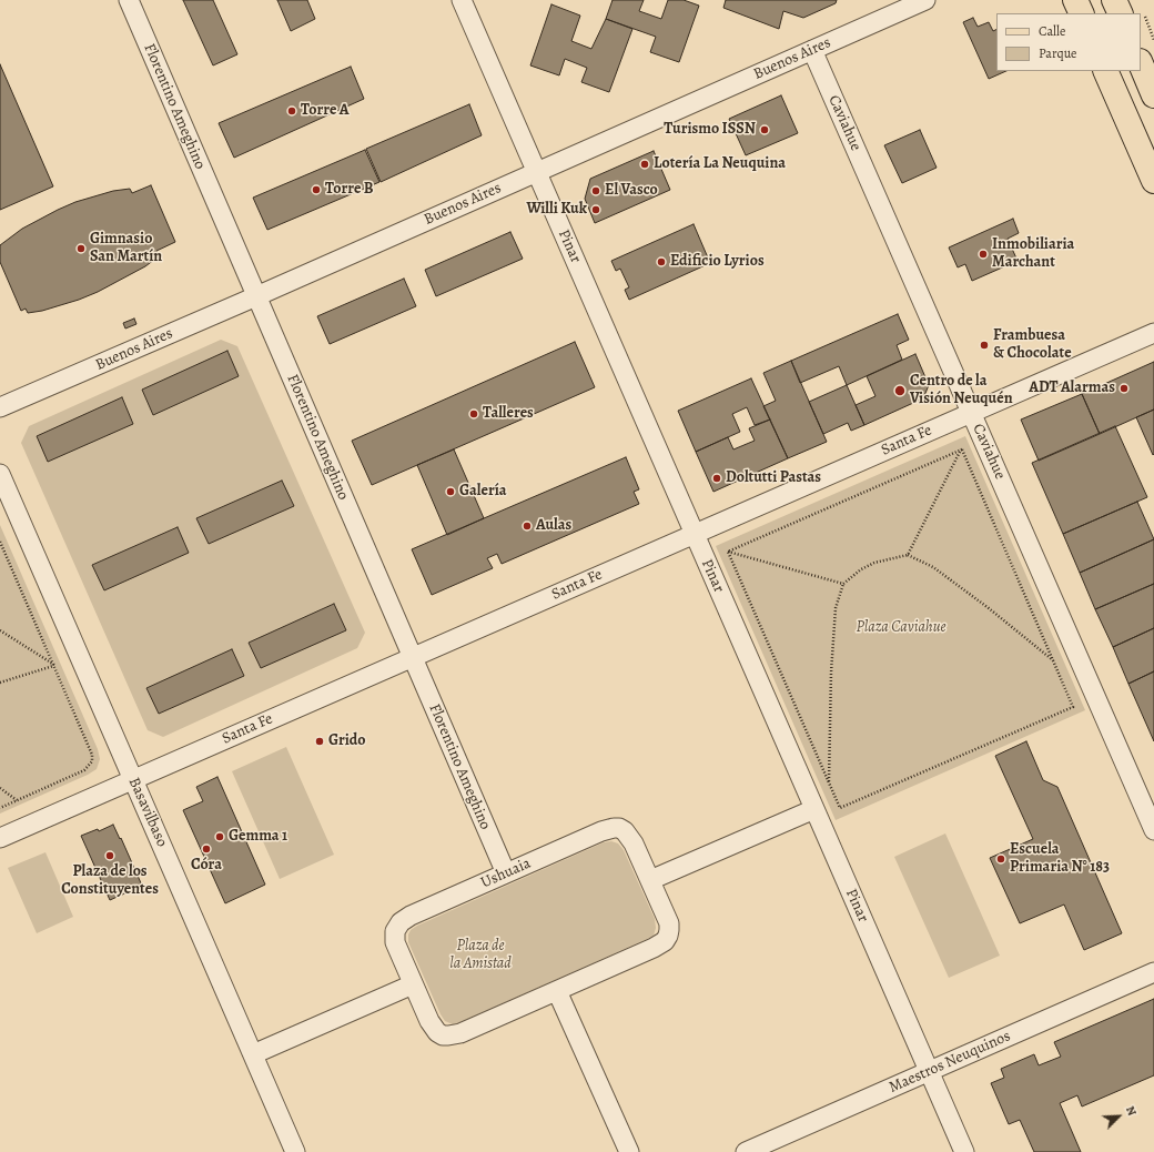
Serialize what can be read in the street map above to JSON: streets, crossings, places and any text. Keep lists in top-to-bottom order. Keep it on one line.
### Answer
{"streets":{"street":["Buenos Aires","Florentino Ameghino","Caviahue","Pinar","Santa Fe","Basavilbaso","Ushuaia","Maestros Neuquinos"]},"crossings":[["Buenos Aires","Florentino Ameghino"],["Buenos Aires","Caviahue"],["Buenos Aires","Pinar"],["Florentino Ameghino","Santa Fe"],["Florentino Ameghino","Ushuaia"],["Caviahue","Santa Fe"],["Pinar","Santa Fe"],["Pinar","Maestros Neuquinos"],["Santa Fe","Basavilbaso"]],"parks":["Plaza Caviahue","Plaza de la Amistad"],"places":["Torre A","Turismo ISSN","Lotería La Neuquina","Torre B","El Vasco","Willi Kuk","Gimnasio San Martín","Inmobiliaria Marchant","Edificio Lyrios","Frambuesa & Chocolate","ADT Alarmas","Centro de la Visión Neuquén","Talleres","Doltutti Pastas","Galería","Aulas","Grido","Gemma 1","Córa","Plaza de los Constituyentes","Escuela Primaria N° 183"],"legend":["Calle","Parque"],"north":"top right"}
